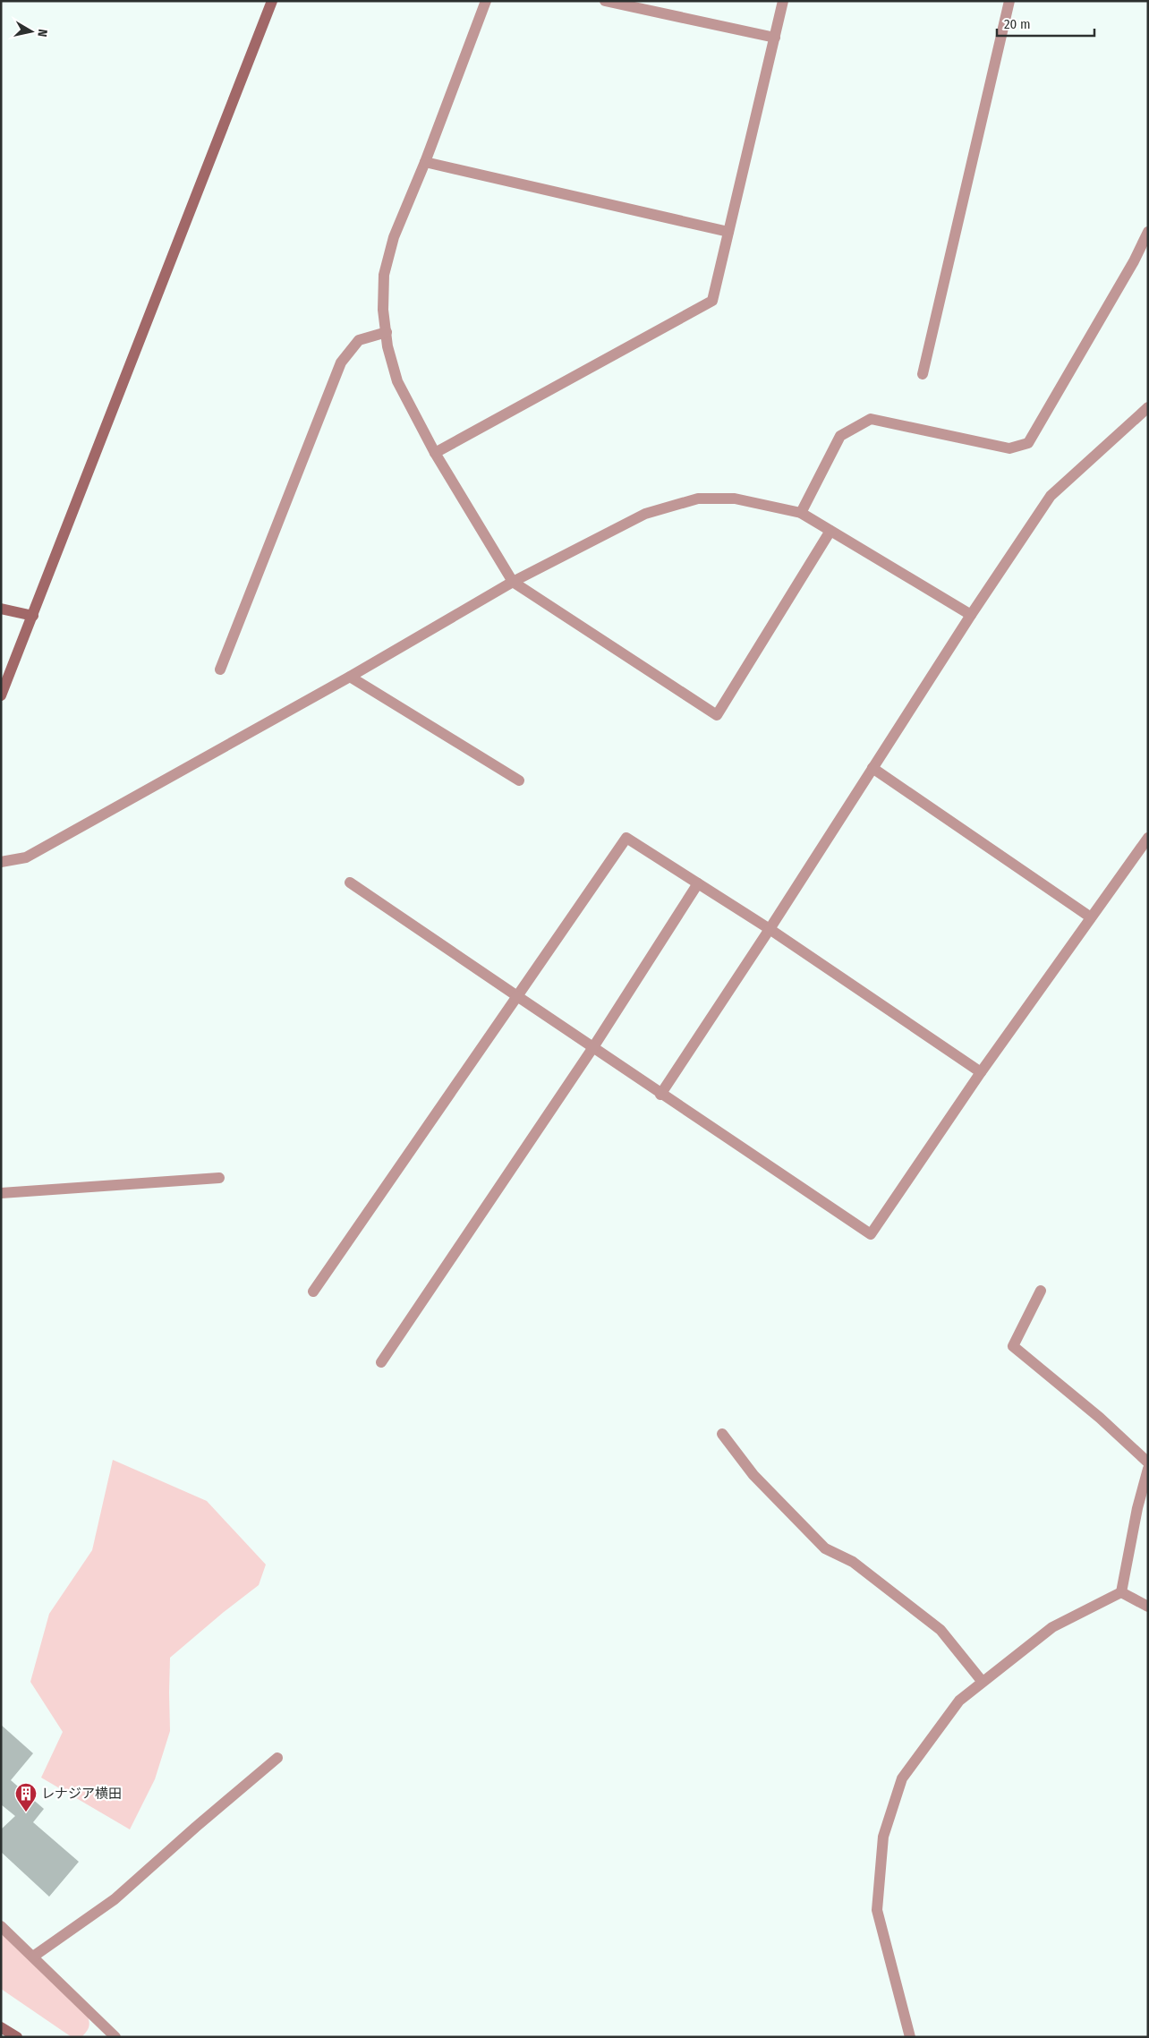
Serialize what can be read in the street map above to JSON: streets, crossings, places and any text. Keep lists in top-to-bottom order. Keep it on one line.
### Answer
{"places":{"building":["レナジア横田"]},"scale_bar":"20 m","north":"right"}
